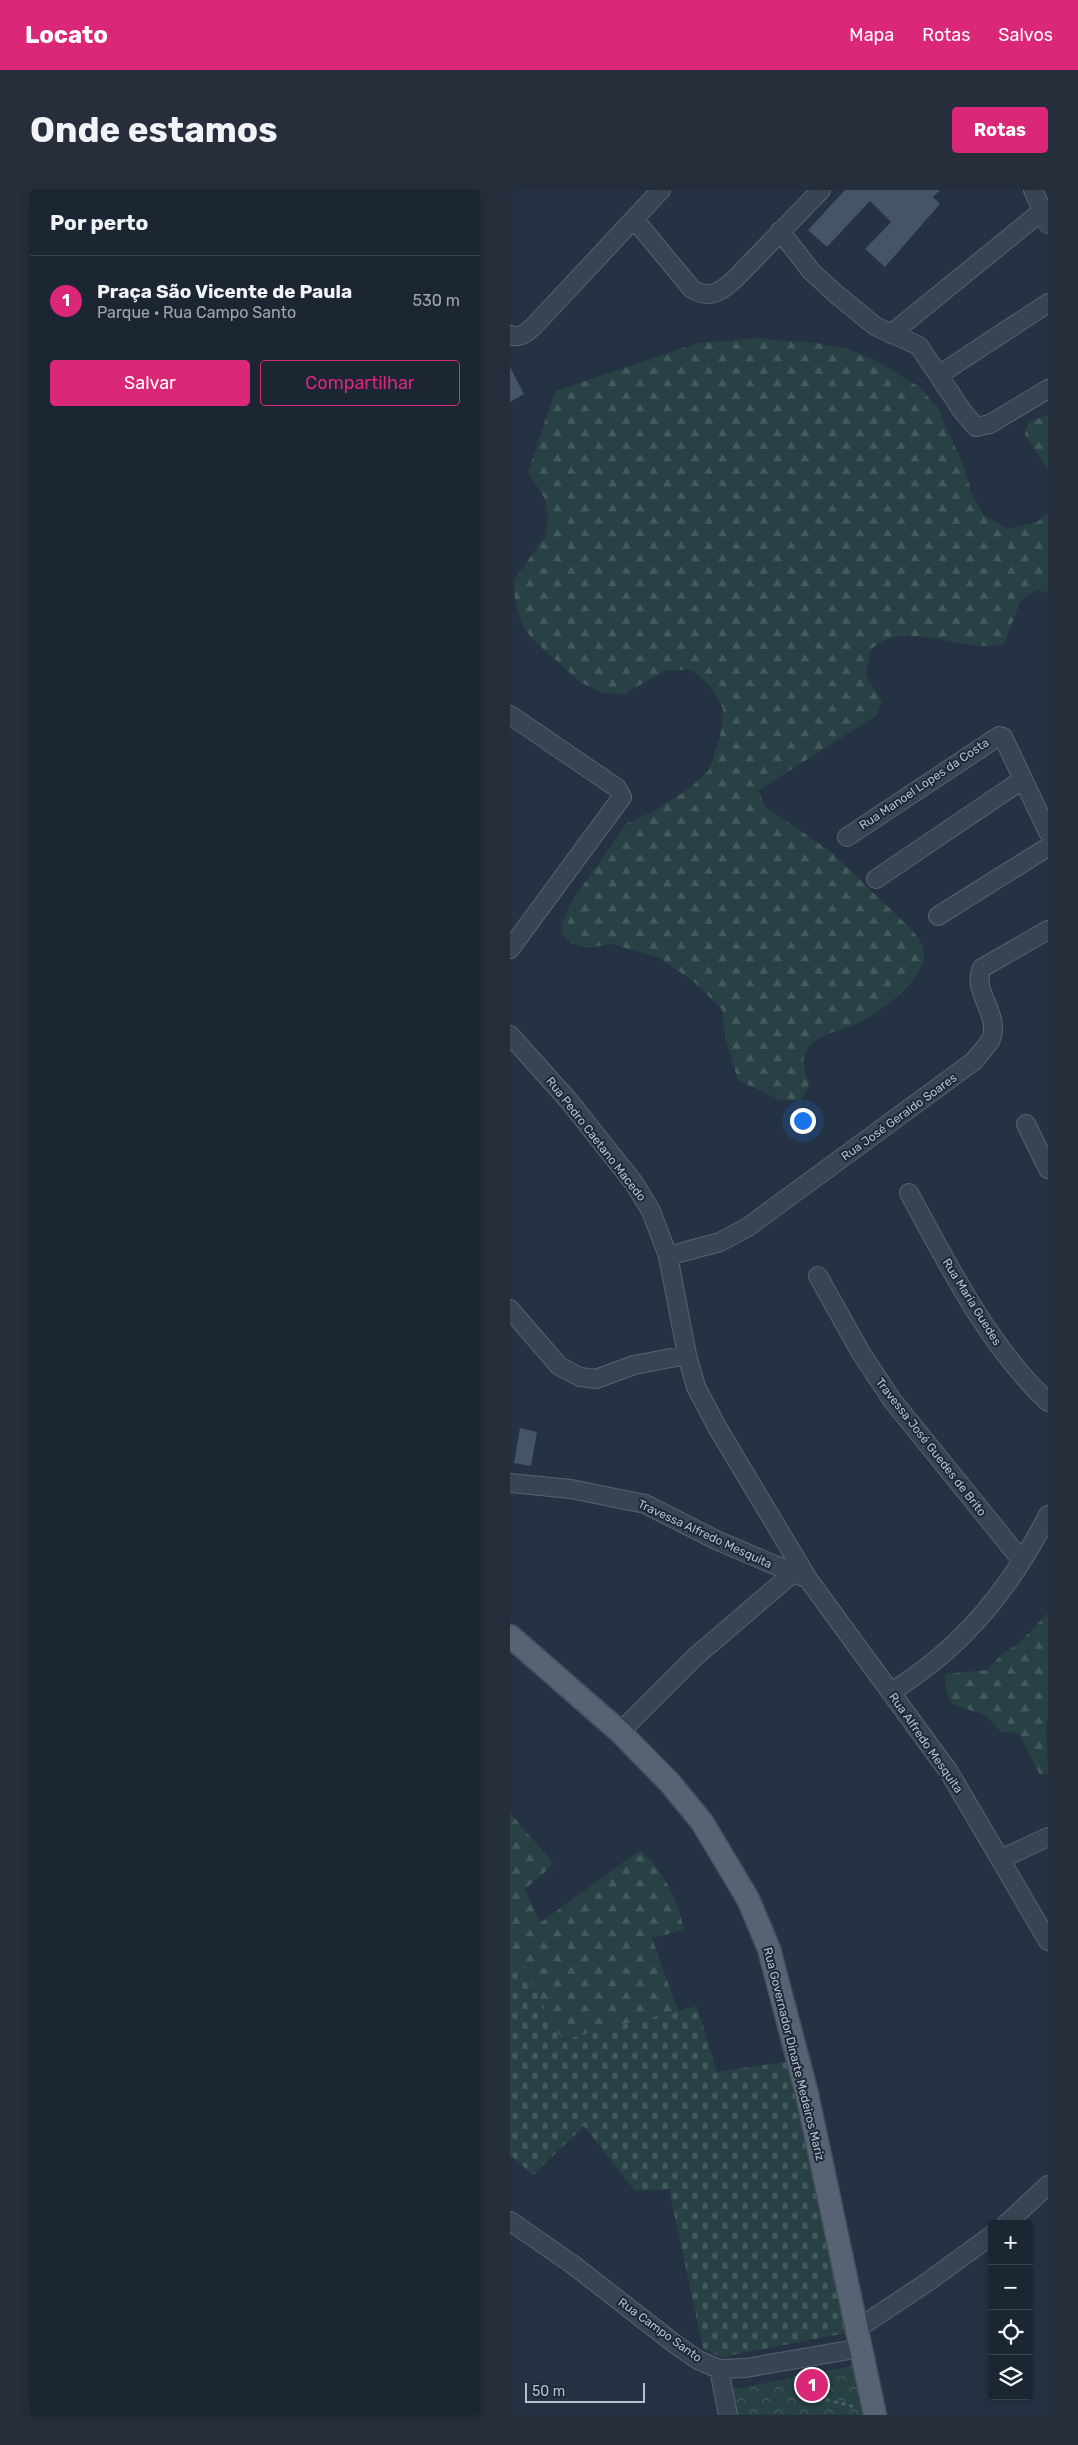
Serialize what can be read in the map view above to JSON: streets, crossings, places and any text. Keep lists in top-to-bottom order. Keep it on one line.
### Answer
{"streets":{"main road":["Rua Governador Dinarte Medeiros Mariz"],"street":["Rua Manoel Lopes da Costa","Rua José Geraldo Soares","Rua Pedro Caetano Macedo","Rua Maria Guedes","Travessa José Guedes de Brito","Travessa Alfredo Mesquita","Rua Alfredo Mesquita","Rua Campo Santo"]},"crossings":[["Rua José Geraldo Soares","Rua Pedro Caetano Macedo"],["Rua Pedro Caetano Macedo","Travessa Alfredo Mesquita"],["Rua Pedro Caetano Macedo","Rua Alfredo Mesquita"],["Travessa Alfredo Mesquita","Rua Alfredo Mesquita"],["Rua Governador Dinarte Medeiros Mariz","Rua Campo Santo"]],"scale_bar":"50 m","page":{"header":"Locato","nav":["Mapa","Rotas","Salvos"],"buttons":["Rotas",["Salvar","Compartilhar"]],"title":"Onde estamos","heading":"Por perto","list":[{"mark":"1","name":"Praça São Vicente de Paula","note":"Parque · Rua Campo Santo","value":"530 m"}],"map_buttons":["+","−"],"pins":"1","scale":"50 m"}}
